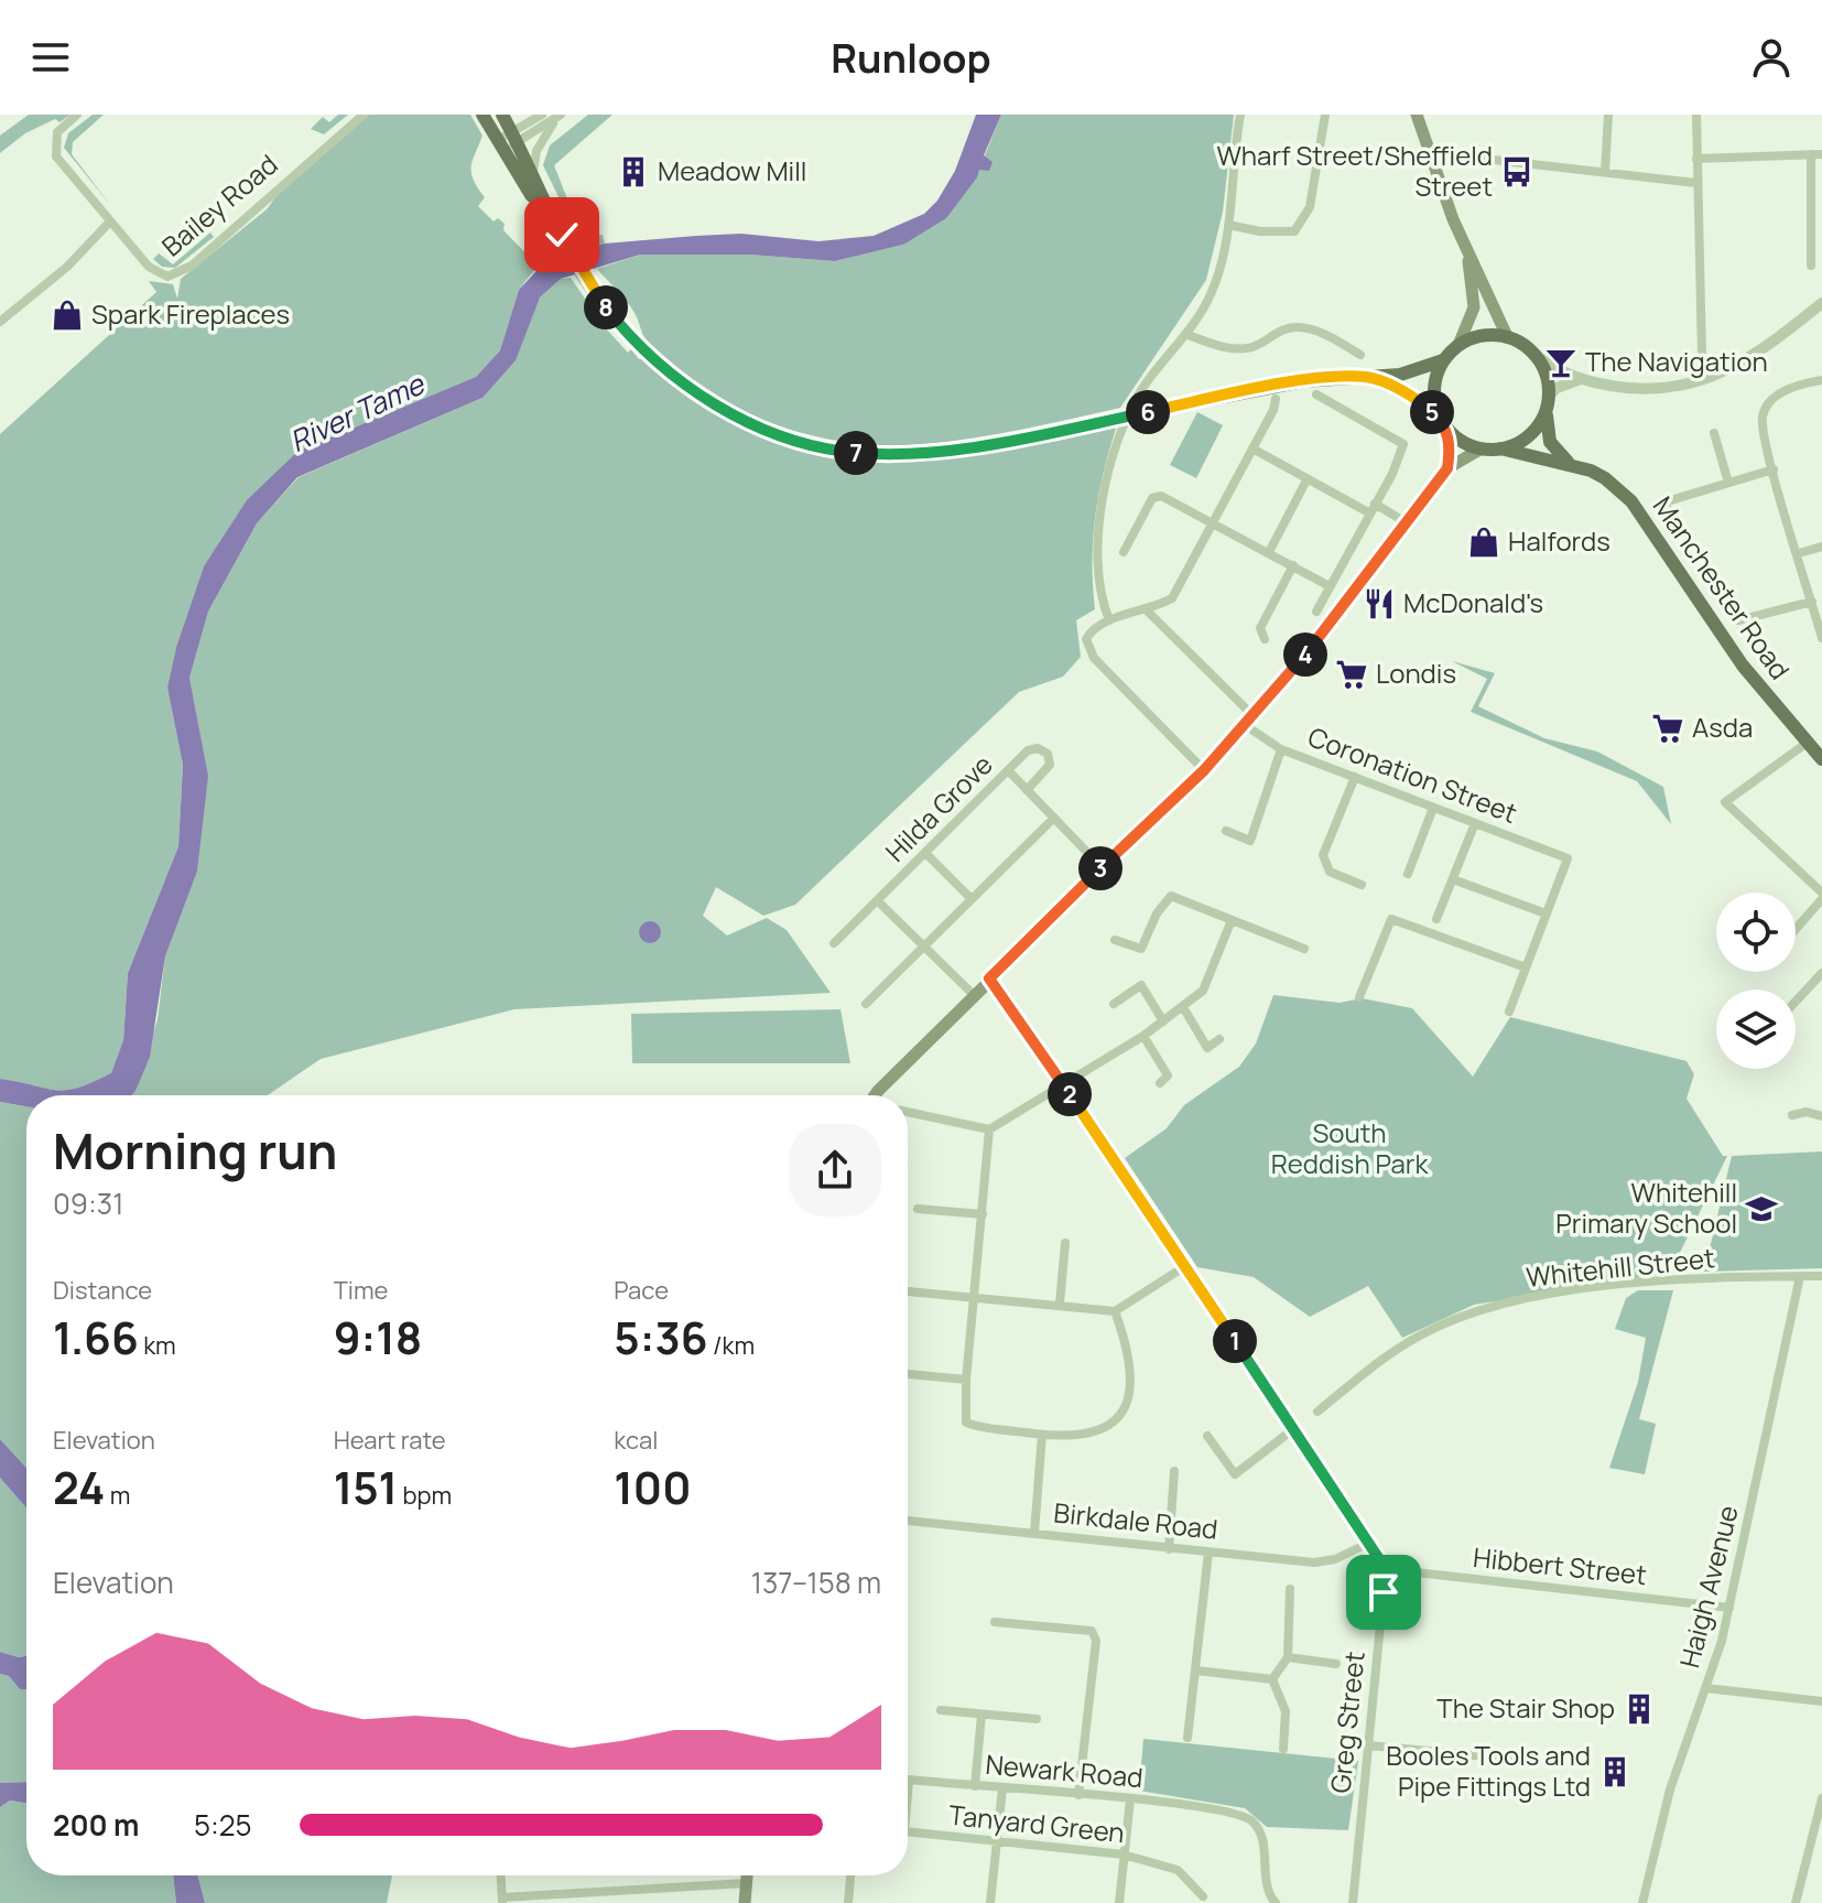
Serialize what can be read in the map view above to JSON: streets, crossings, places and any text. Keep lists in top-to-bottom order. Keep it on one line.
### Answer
{"streets":{"main road":["Manchester Road"],"street":["Bailey Road","Coronation Street","Hilda Grove","Whitehill Street","Birkdale Road","Hibbert Street","Haigh Avenue","Greg Street","Newark Road","Tanyard Green"]},"crossings":[["Whitehill Street","Haigh Avenue"],["Hibbert Street","Haigh Avenue"],["Hibbert Street","Greg Street"],["Newark Road","Tanyard Green"]],"water":["River Tame"],"parks":["South Reddish Park"],"places":{"building":["Meadow Mill","The Stair Shop","Booles Tools and Pipe Fittings Ltd"],"bus stop":["Wharf Street/Sheffield Street"],"shop":["Spark Fireplaces","Halfords"],"bar":["The Navigation"],"restaurant":["McDonald's"],"supermarket":["Londis","Asda"],"school or university":["Whitehill Primary School"]},"page":{"header":"Runloop","pins":["8","5","6","7","4","3","2","1"],"heading":["Morning run","09:31"],"stats":[["Distance","1.66 km"],["Time","9:18"],["Pace","5:36 /km"],["Elevation","24 m"],["Heart rate","151 bpm"],["kcal","100"]],"chart":["Elevation","137–158 m"],"list":[{"name":"200 m","note":"5:25"}]}}
